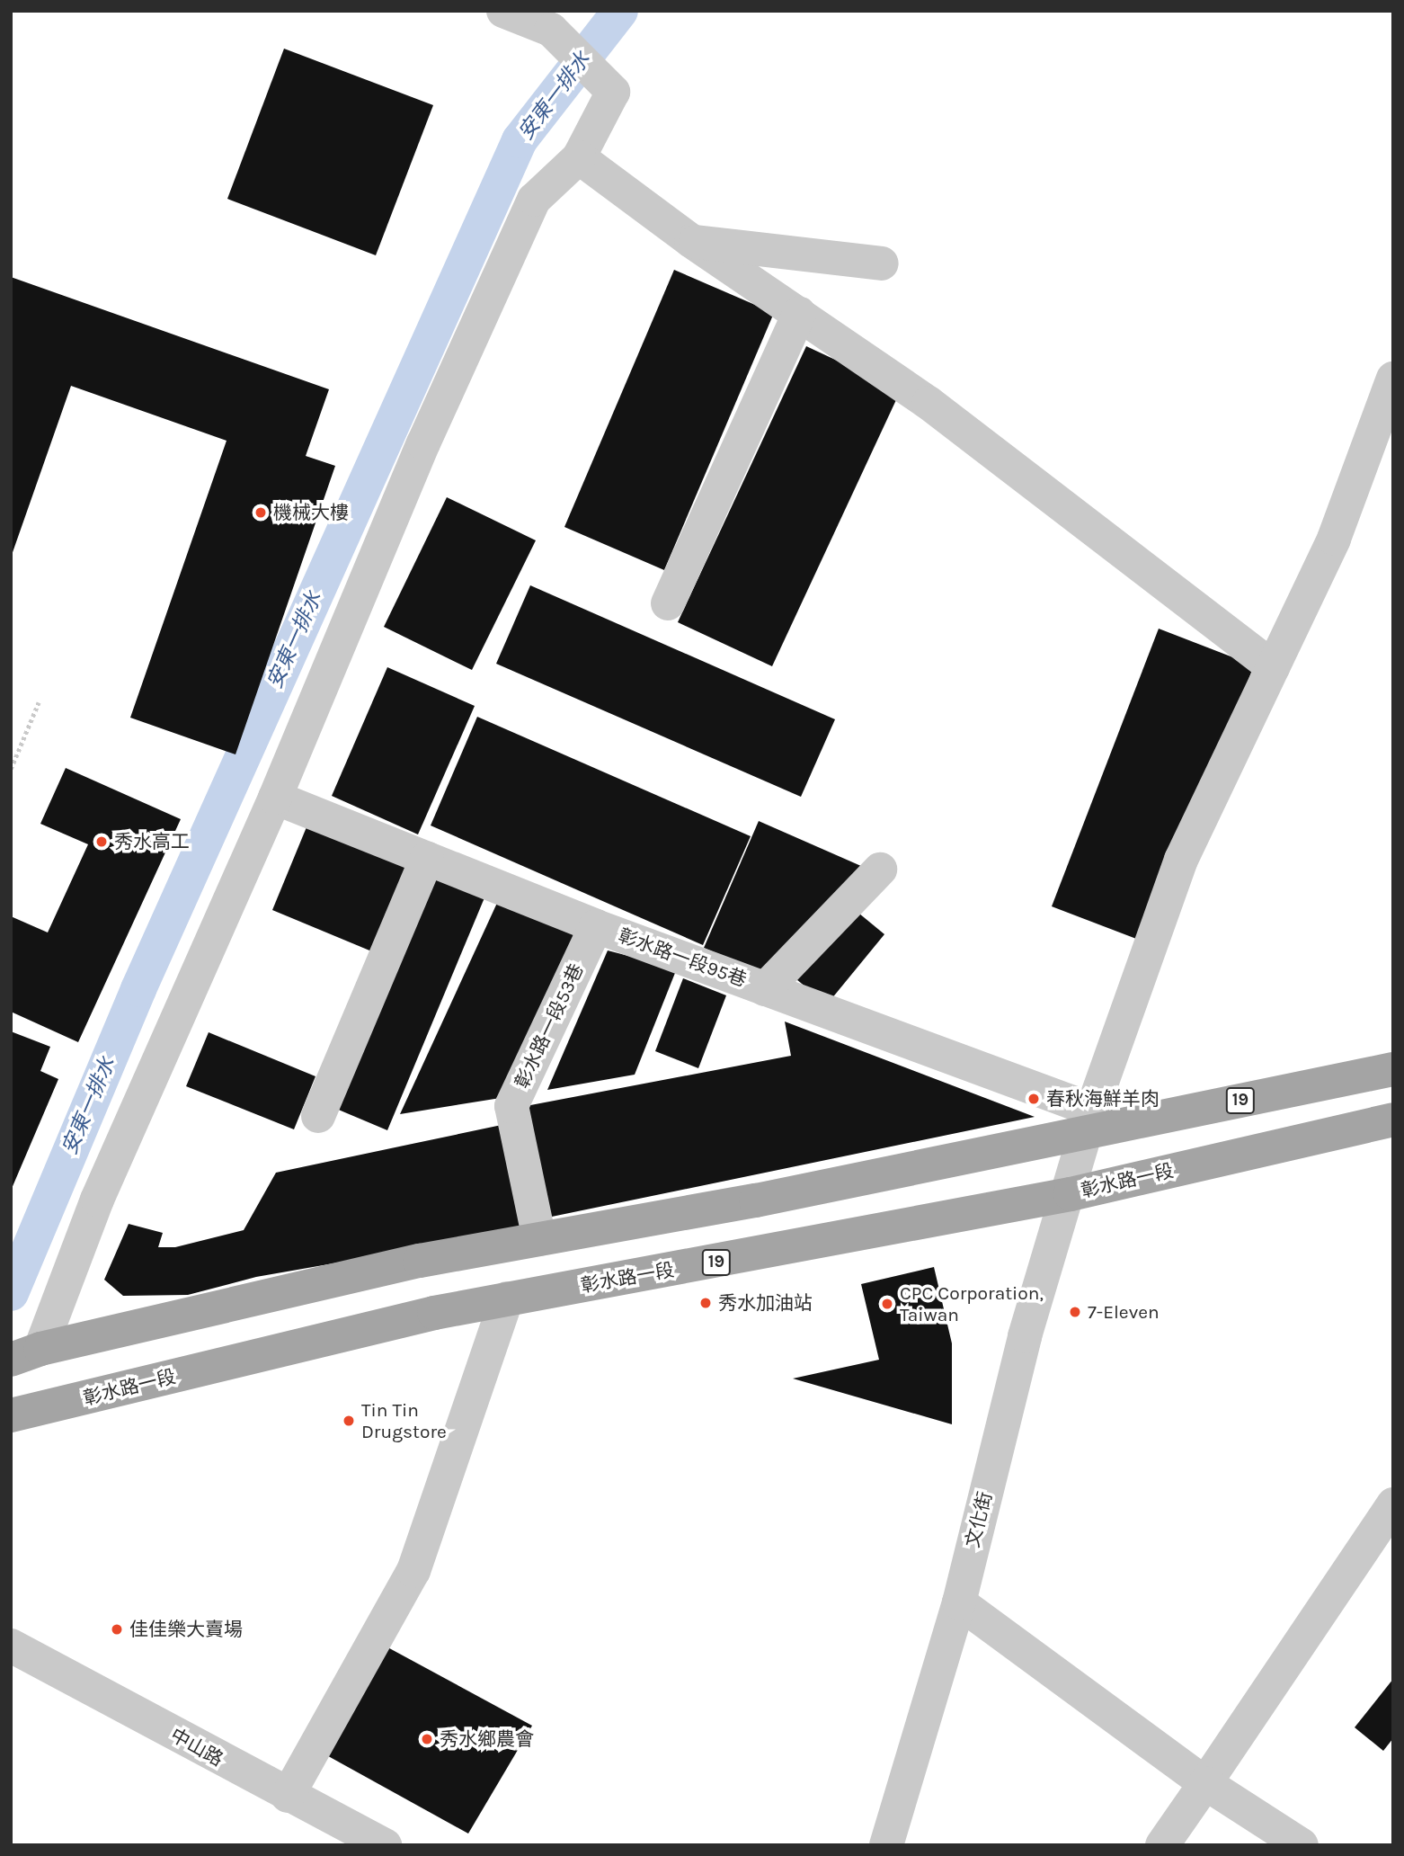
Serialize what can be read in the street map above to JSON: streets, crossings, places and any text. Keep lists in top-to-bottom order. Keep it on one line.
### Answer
{"streets":{"main road":["19","彰水路一段"],"street":["彰水路一段95巷","彰水路一段53巷","文化街","中山路"]},"crossings":[["彰水路一段95巷","彰水路一段53巷"],["彰水路一段95巷","19"],["彰水路一段95巷","文化街"],["彰水路一段53巷","19"],["19","文化街"],["彰水路一段","文化街"]],"water":["安東一排水"],"places":["機械大樓","秀水高工","春秋海鮮羊肉","秀水加油站","CPC Corporation, Taiwan","7-Eleven","Tin Tin Drugstore","佳佳樂大賣場","秀水鄉農會"]}
